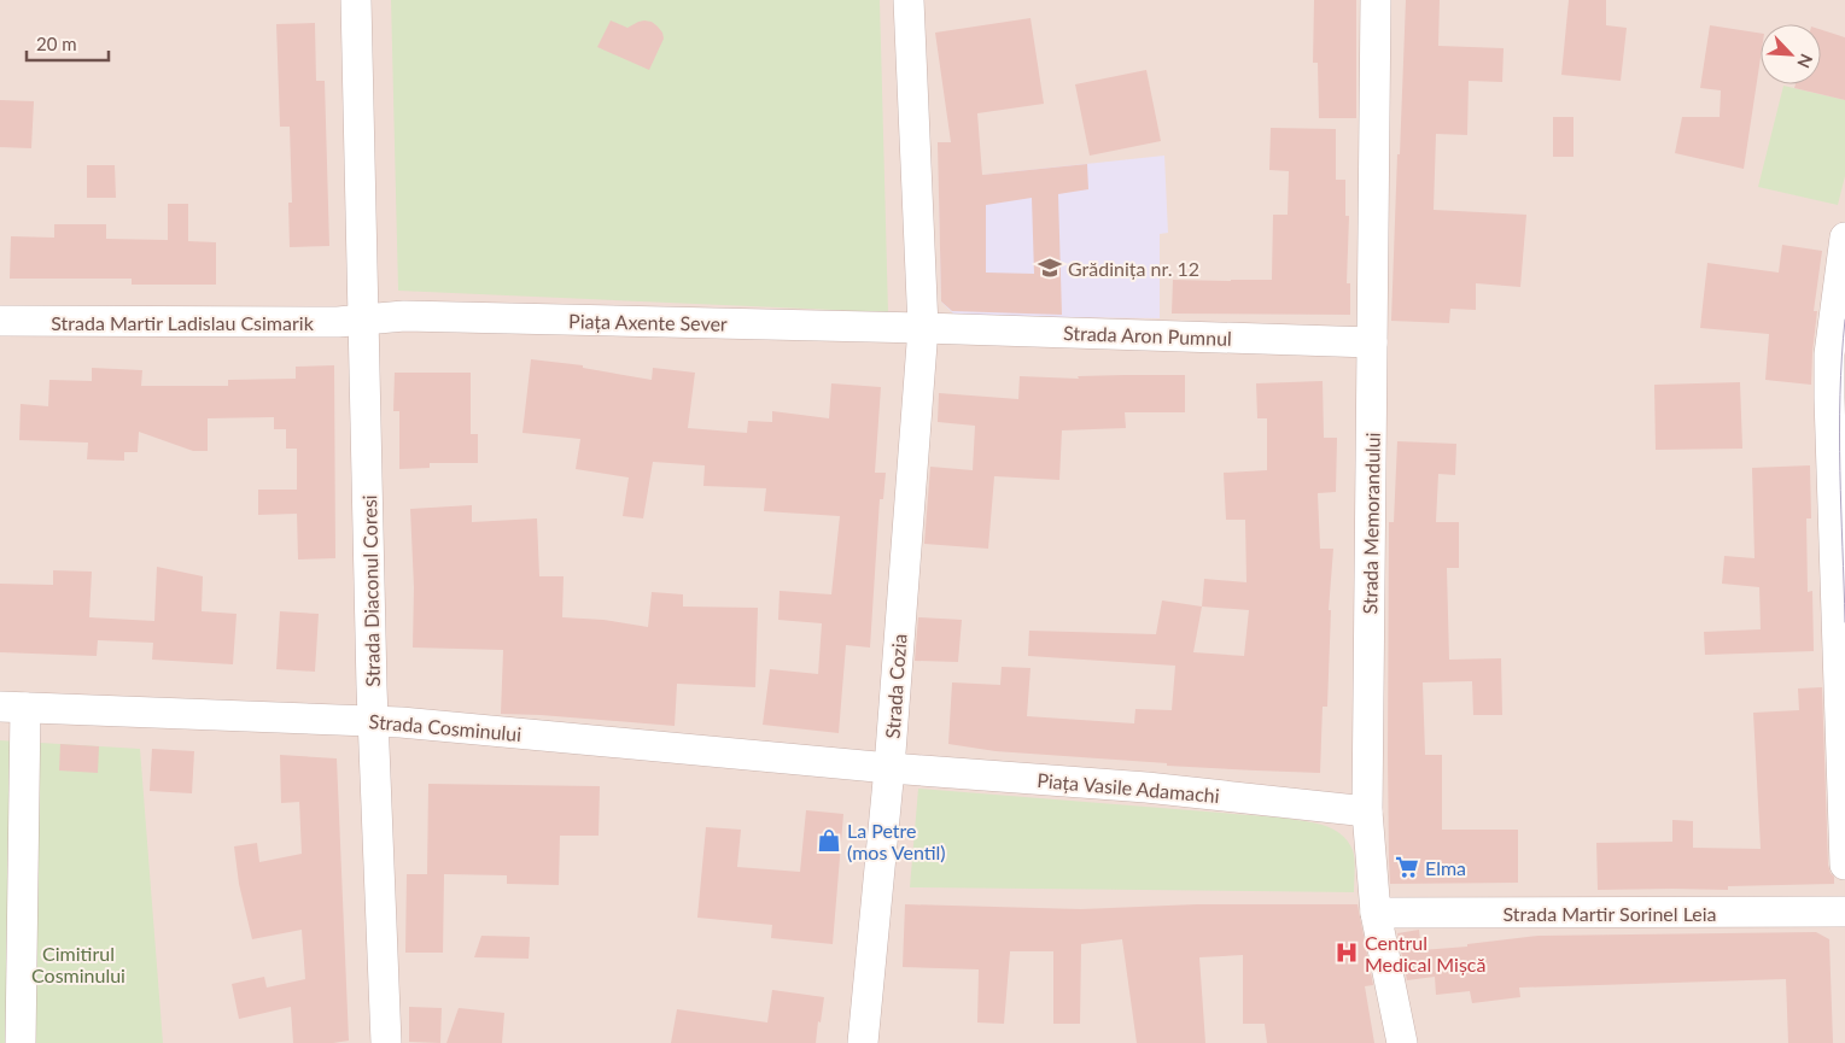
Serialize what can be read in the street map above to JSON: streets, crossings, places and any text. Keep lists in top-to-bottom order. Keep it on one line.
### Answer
{"streets":{"street":["Strada Martir Ladislau Csimarik","Piața Axente Sever","Strada Aron Pumnul","Strada Memorandului","Strada Diaconul Coresi","Strada Cozia","Strada Cosminului","Piața Vasile Adamachi","Strada Martir Sorinel Leia"]},"crossings":[["Strada Martir Ladislau Csimarik","Piața Axente Sever"],["Strada Martir Ladislau Csimarik","Strada Diaconul Coresi"],["Piața Axente Sever","Strada Aron Pumnul"],["Piața Axente Sever","Strada Diaconul Coresi"],["Piața Axente Sever","Strada Cozia"],["Strada Aron Pumnul","Strada Memorandului"],["Strada Aron Pumnul","Strada Cozia"],["Strada Memorandului","Piața Vasile Adamachi"],["Strada Memorandului","Strada Martir Sorinel Leia"],["Strada Diaconul Coresi","Strada Cosminului"],["Strada Cozia","Strada Cosminului"],["Strada Cozia","Piața Vasile Adamachi"],["Strada Cosminului","Piața Vasile Adamachi"]],"parks":["Cimitirul Cosminului"],"places":{"school or university":["Grădinița nr. 12"],"shop":["La Petre (mos Ventil)"],"supermarket":["Elma"],"hospital":["Centrul Medical Mișcă"]},"scale_bar":"20 m","north":"bottom right"}
